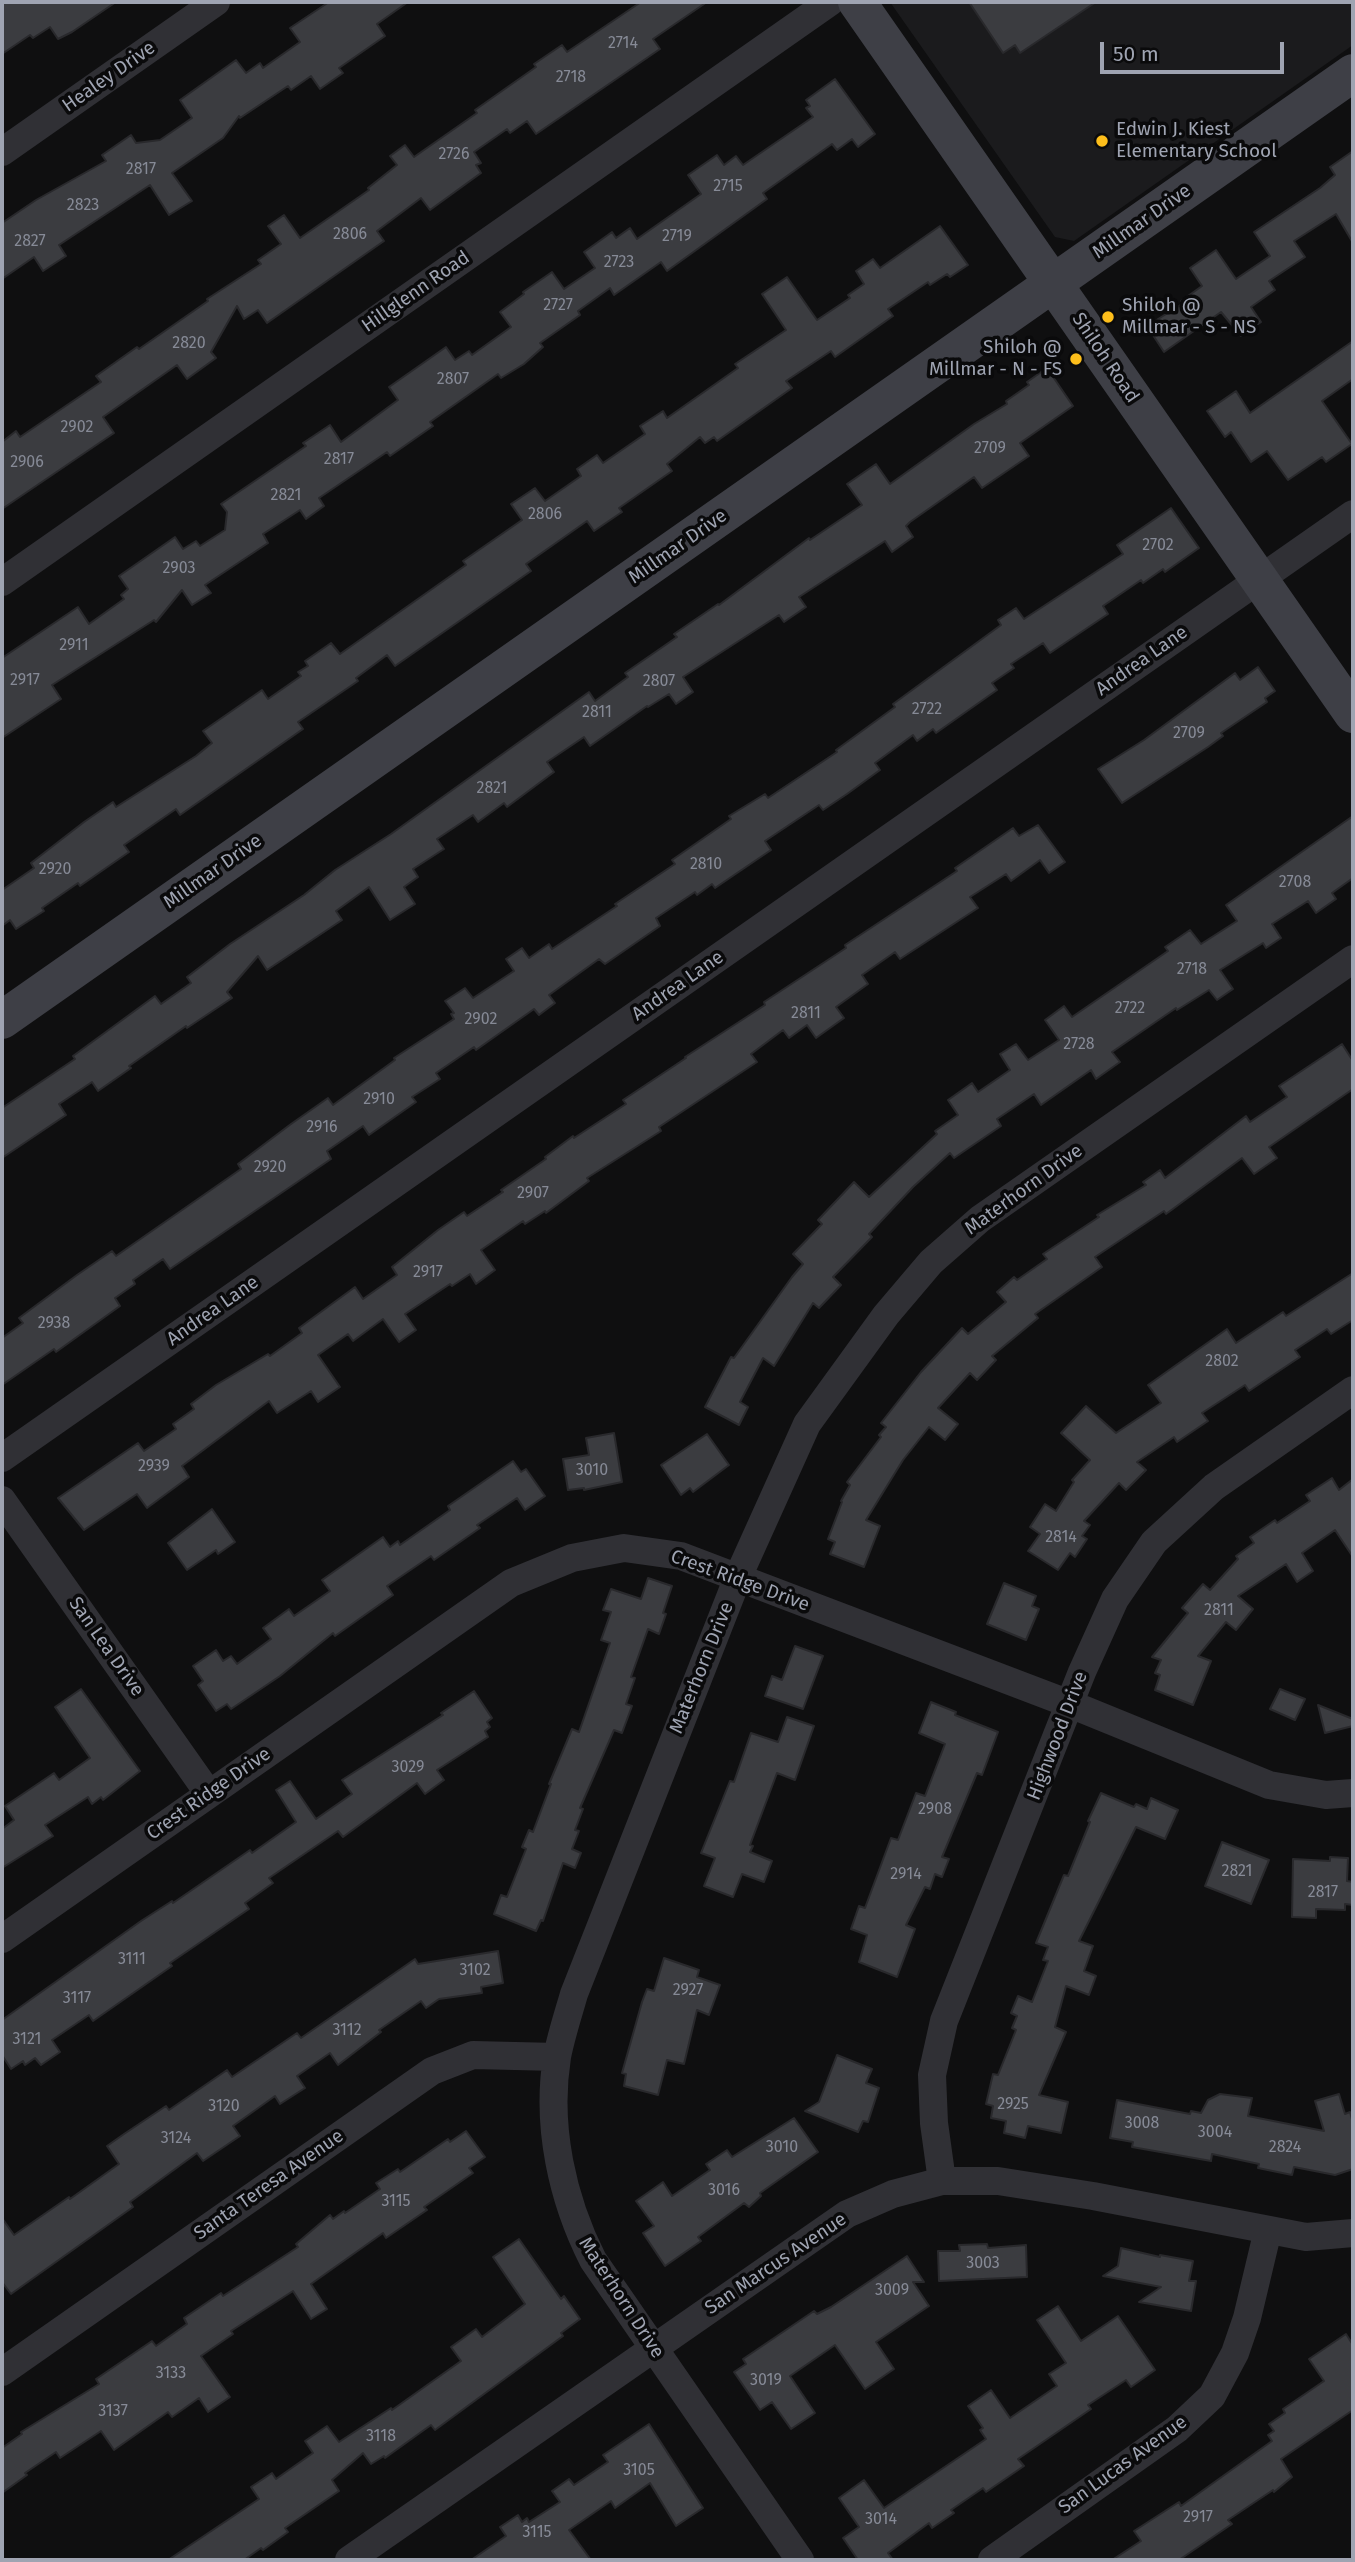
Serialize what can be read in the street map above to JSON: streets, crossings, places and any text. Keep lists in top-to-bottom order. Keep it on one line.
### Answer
{"streets":{"street":["Healey Drive","Millmar Drive","Hillglenn Road","Shiloh Road","Andrea Lane","Materhorn Drive","Crest Ridge Drive","San Lea Drive","Highwood Drive","Santa Teresa Avenue","San Marcus Avenue","San Lucas Avenue"]},"crossings":[["Millmar Drive","Shiloh Road"],["Shiloh Road","Andrea Lane"],["Materhorn Drive","Crest Ridge Drive"],["Materhorn Drive","Santa Teresa Avenue"],["Materhorn Drive","San Marcus Avenue"],["Crest Ridge Drive","San Lea Drive"],["Crest Ridge Drive","Highwood Drive"],["Highwood Drive","San Marcus Avenue"],["San Marcus Avenue","San Lucas Avenue"]],"places":["Edwin J. Kiest Elementary School","Shiloh @ Millmar - S - NS","Shiloh @ Millmar - N - FS"],"house_numbers":["2714","2718","2726","2817","2715","2823","2806","2719","2827","2723","2727","2820","2807","2902","2709","2817","2906","2821","2806","2702","2903","2911","2917","2807","2722","2811","2709","2821","2810","2920","2708","2718","2722","2811","2902","2728","2910","2916","2920","2907","2917","2938","2802","2939","3010","2814","2811","3029","2908","2821","2914","2817","3111","3102","2927","3117","3112","3121","2925","3120","3008","3004","3124","3010","2824","3016","3115","3003","3009","3133","3019","3137","3118","3105","2917","3014","3115"],"scale_bar":"50 m"}
